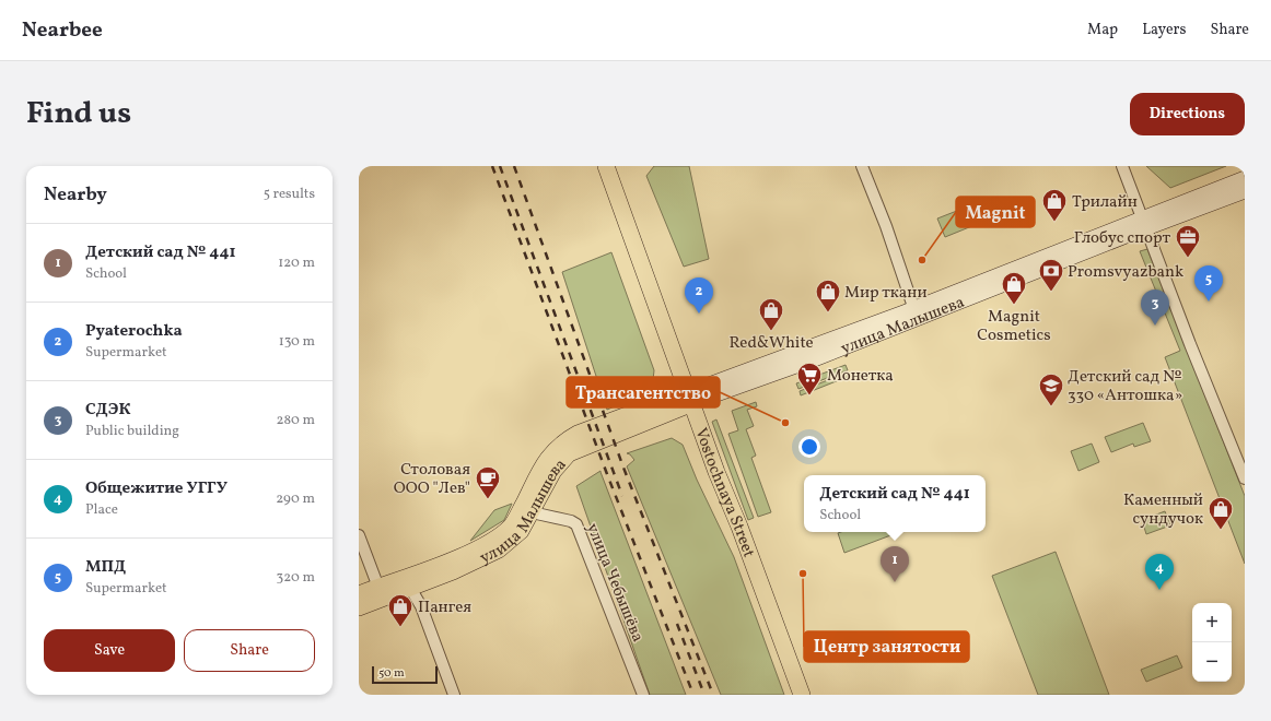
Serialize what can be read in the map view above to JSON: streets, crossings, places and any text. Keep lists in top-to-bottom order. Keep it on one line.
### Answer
{"streets":{"main road":["улица Малышева","Vostochnaya Street"],"street":["улица Чебышёва"]},"crossings":[["улица Малышева","Vostochnaya Street"],["улица Малышева","улица Чебышёва"]],"places":{"shop":["Трилайн","Magnit Cosmetics","Мир ткани","Red&White","Каменный сундучок","Пангея"],"office":["Глобус спорт"],"other":["Magnit","Трансагентство","Центр занятости"],"bank":["Promsvyazbank"],"supermarket":["Монетка"],"school or university":["Детский сад № 330 «Антошка»"],"cafe":["Столовая ООО \"Лев\""]},"scale_bar":"50 m","page":{"header":"Nearbee","nav":["Map","Layers","Share"],"title":"Find us","buttons":["Directions",["Save","Share"]],"heading":["Nearby","5 results"],"list":[{"mark":"1","name":"Детский сад № 441","note":"School","value":"120 m"},{"mark":"2","name":"Pyaterochka","note":"Supermarket","value":"130 m"},{"mark":"3","name":"СДЭК","note":"Public building","value":"280 m"},{"mark":"4","name":"Общежитие УГГУ","note":"Place","value":"290 m"},{"mark":"5","name":"МПД","note":"Supermarket","value":"320 m"}],"pins":["5","2","3","1","4"],"popup":["Детский сад № 441","School"],"map_buttons":["+","−"],"scale":"50 m"}}
